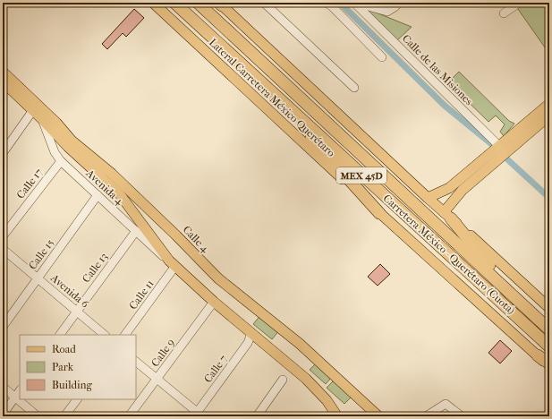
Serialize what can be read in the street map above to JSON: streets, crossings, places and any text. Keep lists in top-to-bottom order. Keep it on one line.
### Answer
{"streets":{"highway":["MEX 45D","Carretera México - Querétaro (Cuota)"],"main road":["Lateral Carretera México Querétaro","Calle 4"],"street":["Calle de las Misiones","Calle 17","Avenida 4","Calle 15","Calle 13","Avenida 6","Calle 11","Calle 9","Calle 7"]},"crossings":[["Calle 17","Avenida 4"],["Avenida 4","Calle 15"],["Avenida 4","Calle 13"],["Avenida 4","Calle 11"],["Calle 15","Avenida 6"],["Calle 13","Avenida 6"]],"legend":["Road","Park","Building"]}
